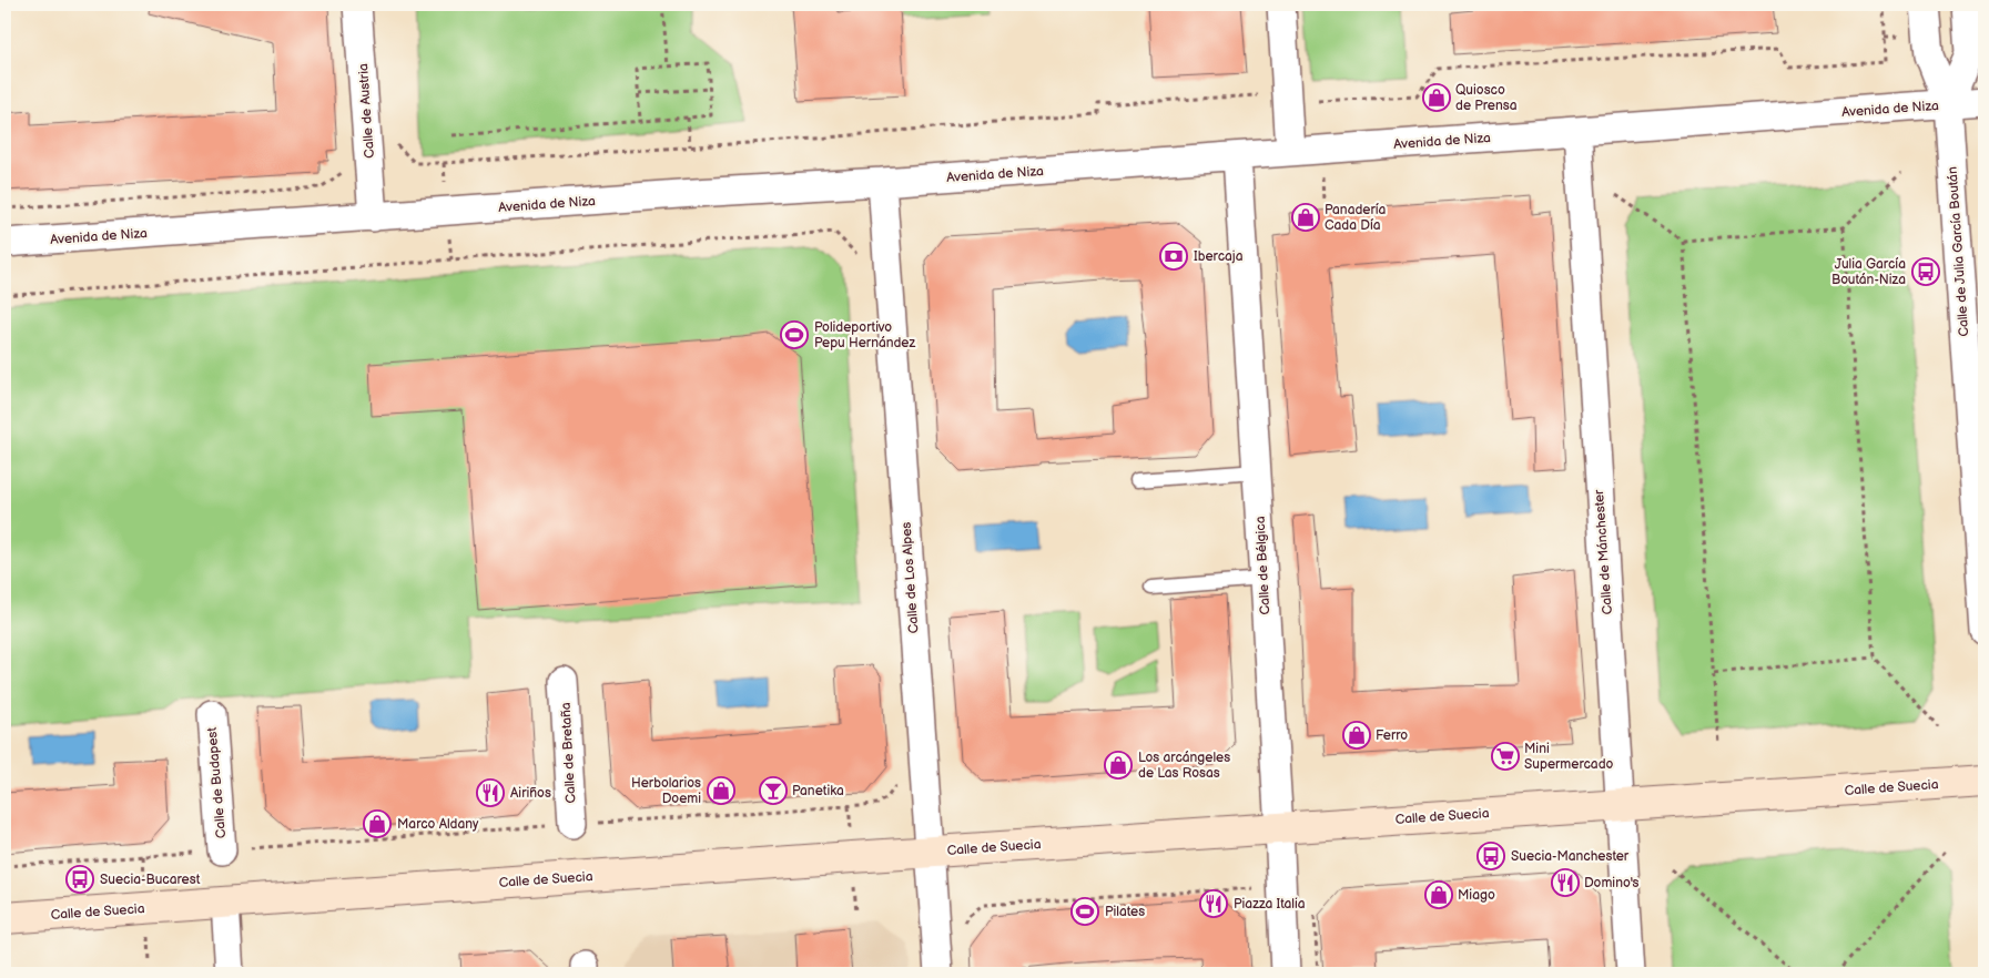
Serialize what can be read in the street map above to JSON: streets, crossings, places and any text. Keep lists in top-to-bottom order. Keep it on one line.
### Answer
{"streets":{"street":["Avenida de Niza","Calle de Austria","Calle de Julia García Boután","Calle de Mánchester","Calle de Bélgica","Calle de Los Alpes","Calle de Bretaña","Calle de Budapest","Calle de Suecia"]},"crossings":[["Avenida de Niza","Calle de Austria"],["Avenida de Niza","Calle de Julia García Boután"],["Avenida de Niza","Calle de Mánchester"],["Avenida de Niza","Calle de Bélgica"],["Avenida de Niza","Calle de Los Alpes"],["Calle de Mánchester","Calle de Suecia"],["Calle de Bélgica","Calle de Suecia"],["Calle de Los Alpes","Calle de Suecia"]],"places":{"shop":["Quiosco de Prensa","Panadería Cada Día","Ferro","Los arcángeles de Las Rosas","Herbolarios Doemi","Marco Aldany","Miago"],"bank":["Ibercaja"],"bus stop":["Julia García Boután-Niza","Suecia-Manchester","Suecia-Bucarest"],"sports":["Polideportivo Pepu Hernández","Pilates"],"supermarket":["Mini Supermercado"],"bar":["Panetika"],"restaurant":["Airiños","Domino's","Piazza Italia"]}}
